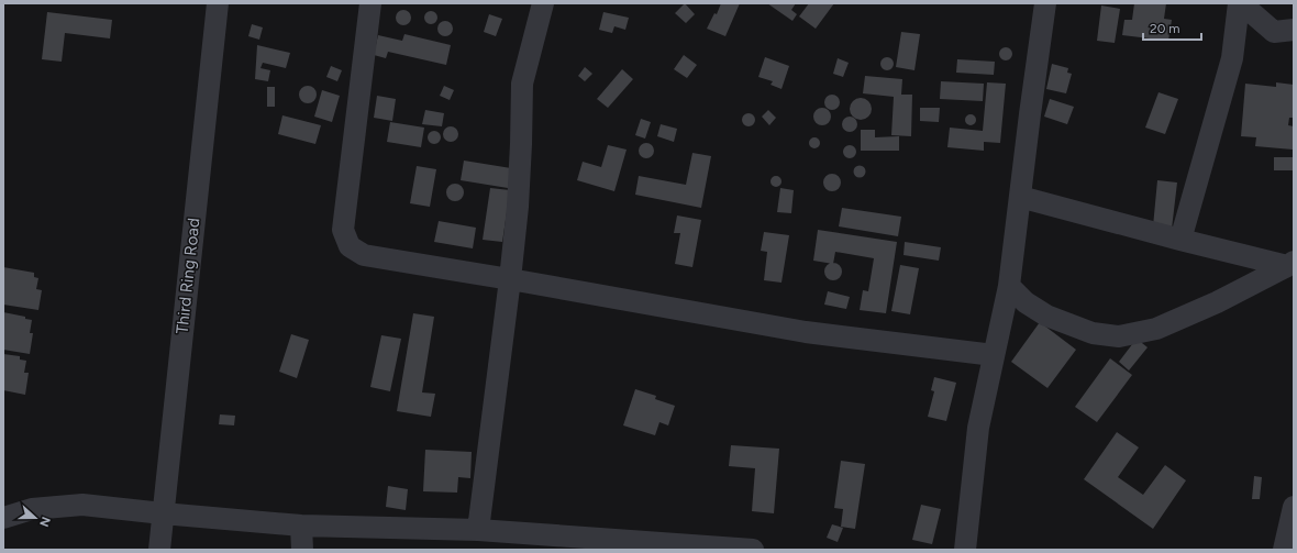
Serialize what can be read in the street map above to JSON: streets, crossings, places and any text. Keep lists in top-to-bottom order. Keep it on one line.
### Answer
{"streets":{"street":["Third Ring Road"]},"scale_bar":"20 m","north":"right"}
